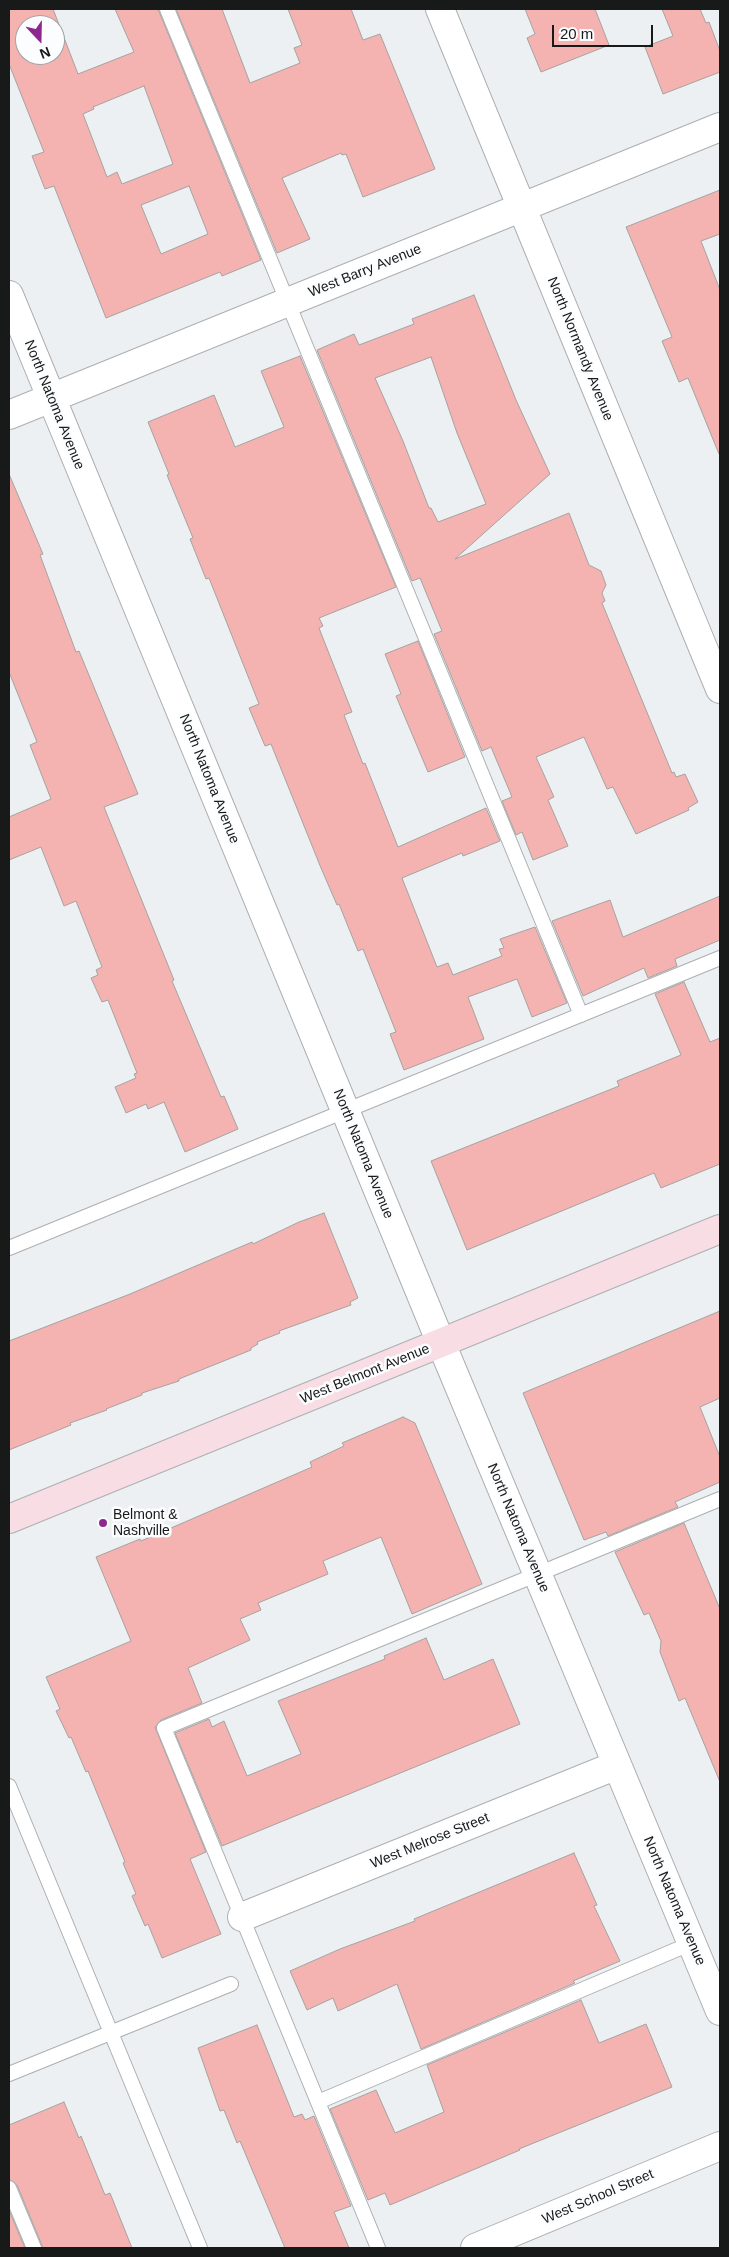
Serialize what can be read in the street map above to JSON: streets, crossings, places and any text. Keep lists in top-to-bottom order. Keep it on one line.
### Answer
{"streets":{"main road":["West Belmont Avenue"],"street":["West Barry Avenue","North Normandy Avenue","North Natoma Avenue","West Melrose Street","West School Street"]},"crossings":[["West Barry Avenue","North Normandy Avenue"],["West Barry Avenue","North Natoma Avenue"],["North Natoma Avenue","West Belmont Avenue"],["North Natoma Avenue","West Melrose Street"]],"places":["Belmont & Nashville"],"scale_bar":"20 m","north":"bottom"}
